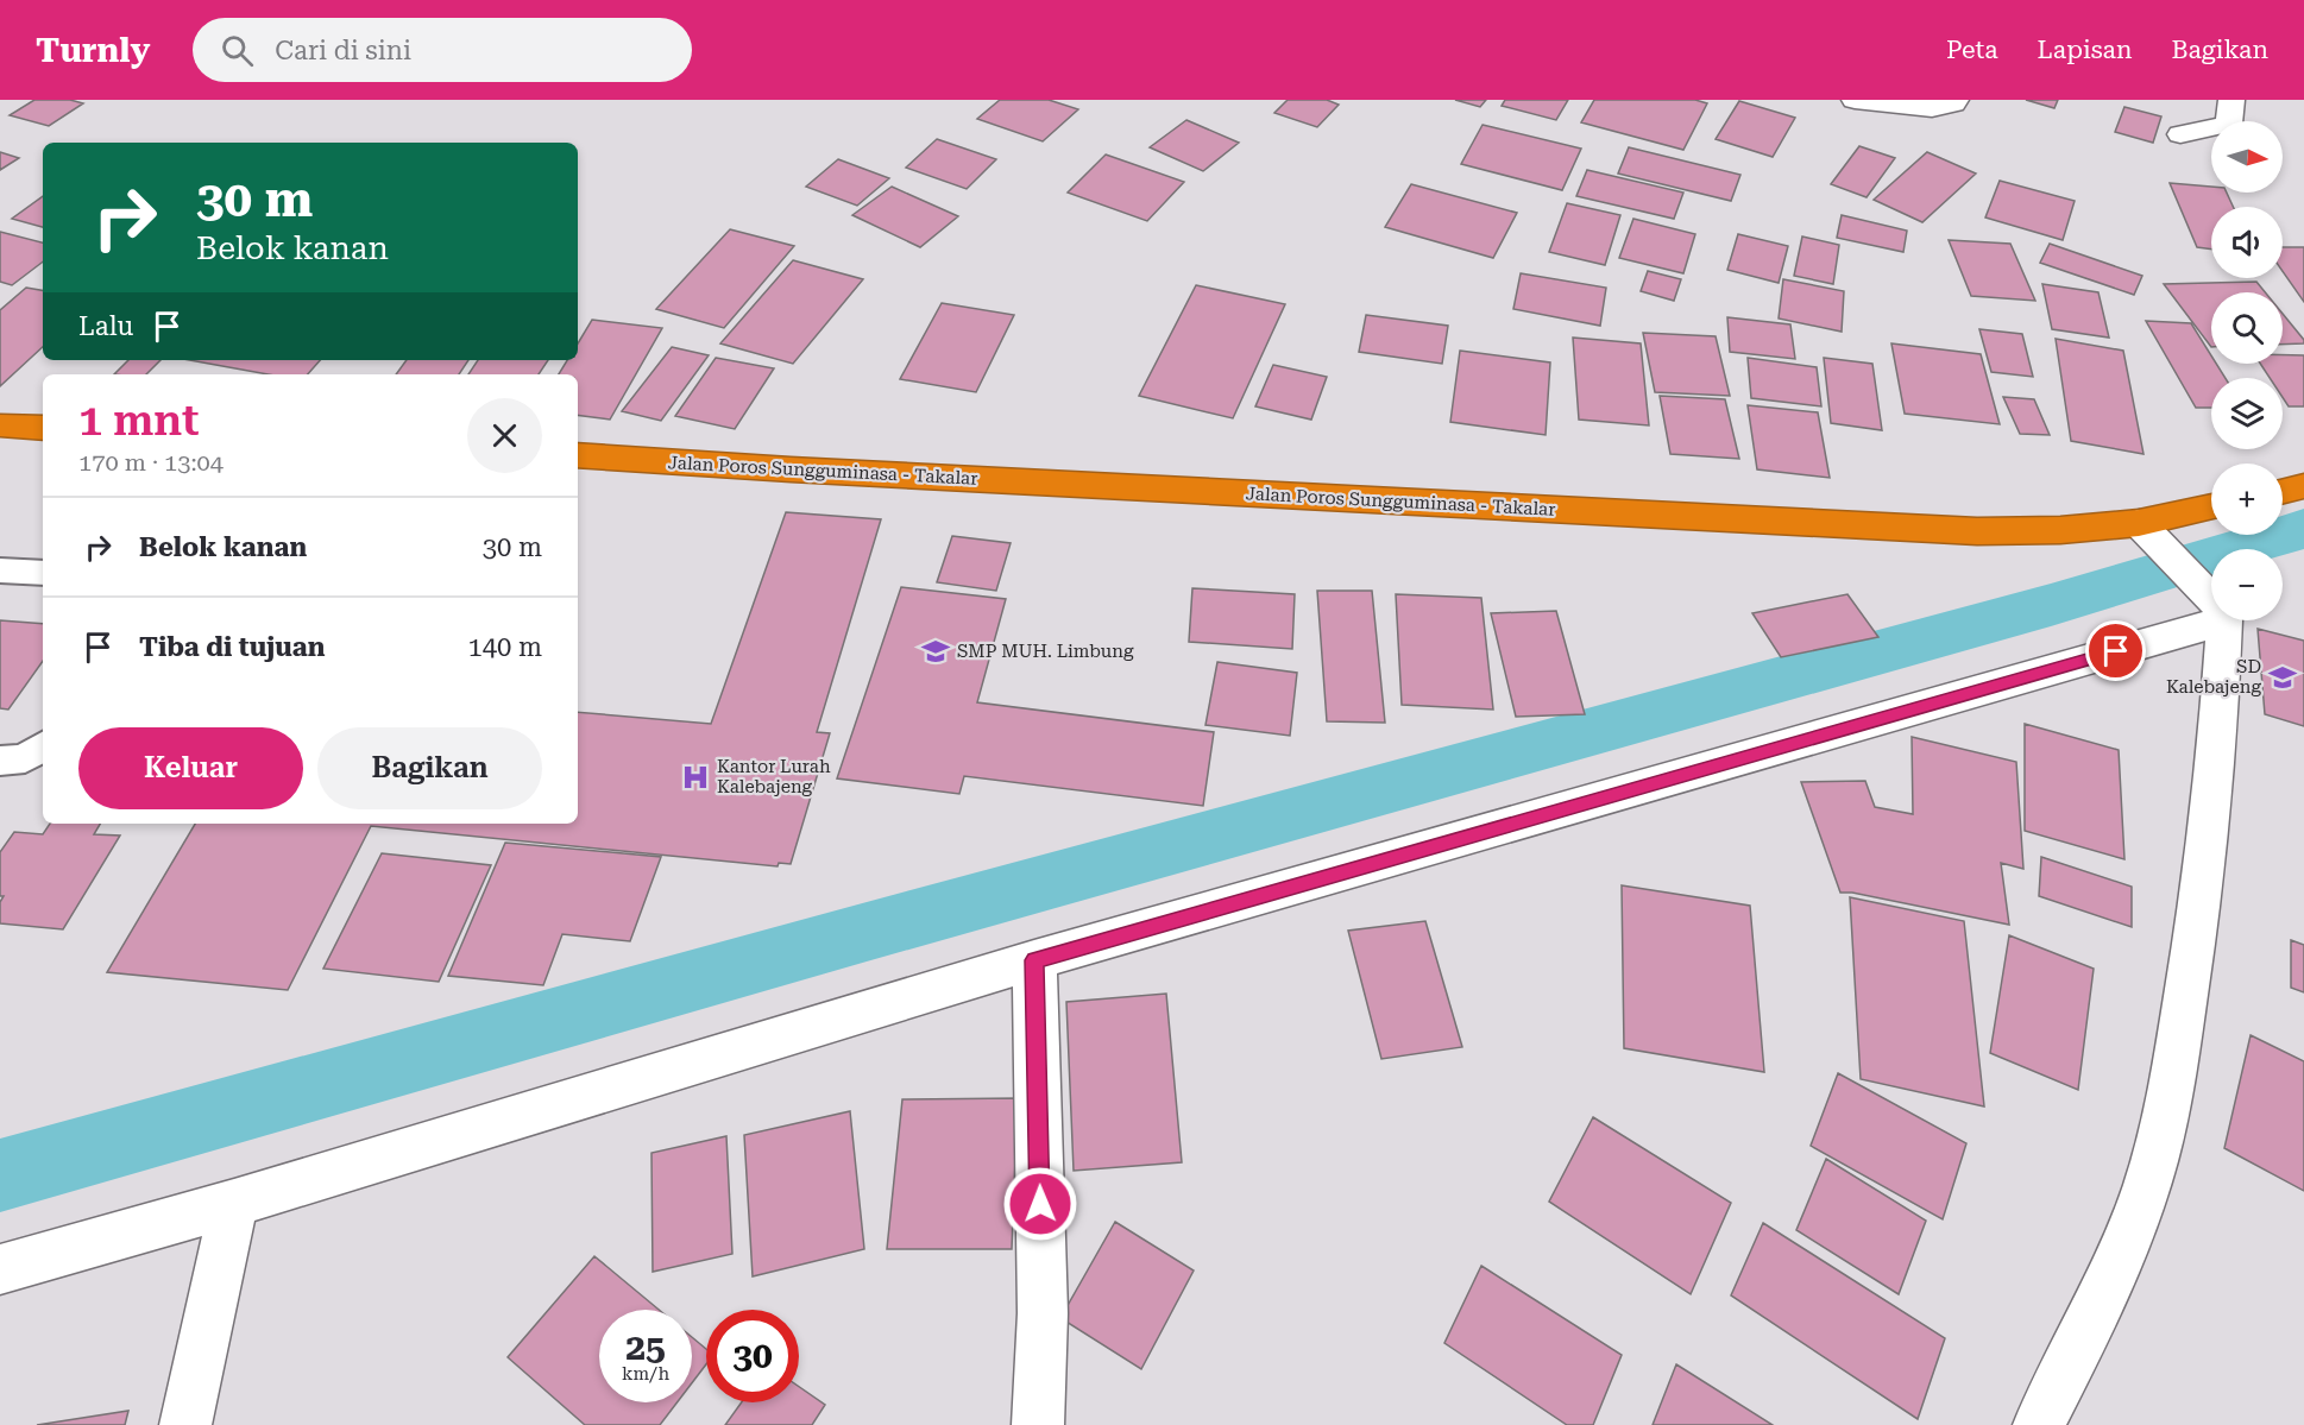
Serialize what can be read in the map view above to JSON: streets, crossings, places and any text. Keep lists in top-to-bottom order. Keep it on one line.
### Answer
{"streets":{"highway":["Jalan Poros Sungguminasa - Takalar"]},"places":{"school or university":["SMP MUH. Limbung","SD Kalebajeng"],"hospital":["Kantor Lurah Kalebajeng"]},"north":"right","page":{"header":"Turnly","search":"Cari di sini","nav":["Peta","Lapisan","Bagikan"],"map_buttons":["+","−"],"turn":["30 m","Belok kanan"],"then":"Lalu","heading":["1 mnt","170 m · 13:04"],"list":[{"name":"Belok kanan","value":"30 m"},{"name":"Tiba di tujuan","value":"140 m"}],"buttons":["Keluar","Bagikan"],"speed":"25 km/h","limit":"30"}}
